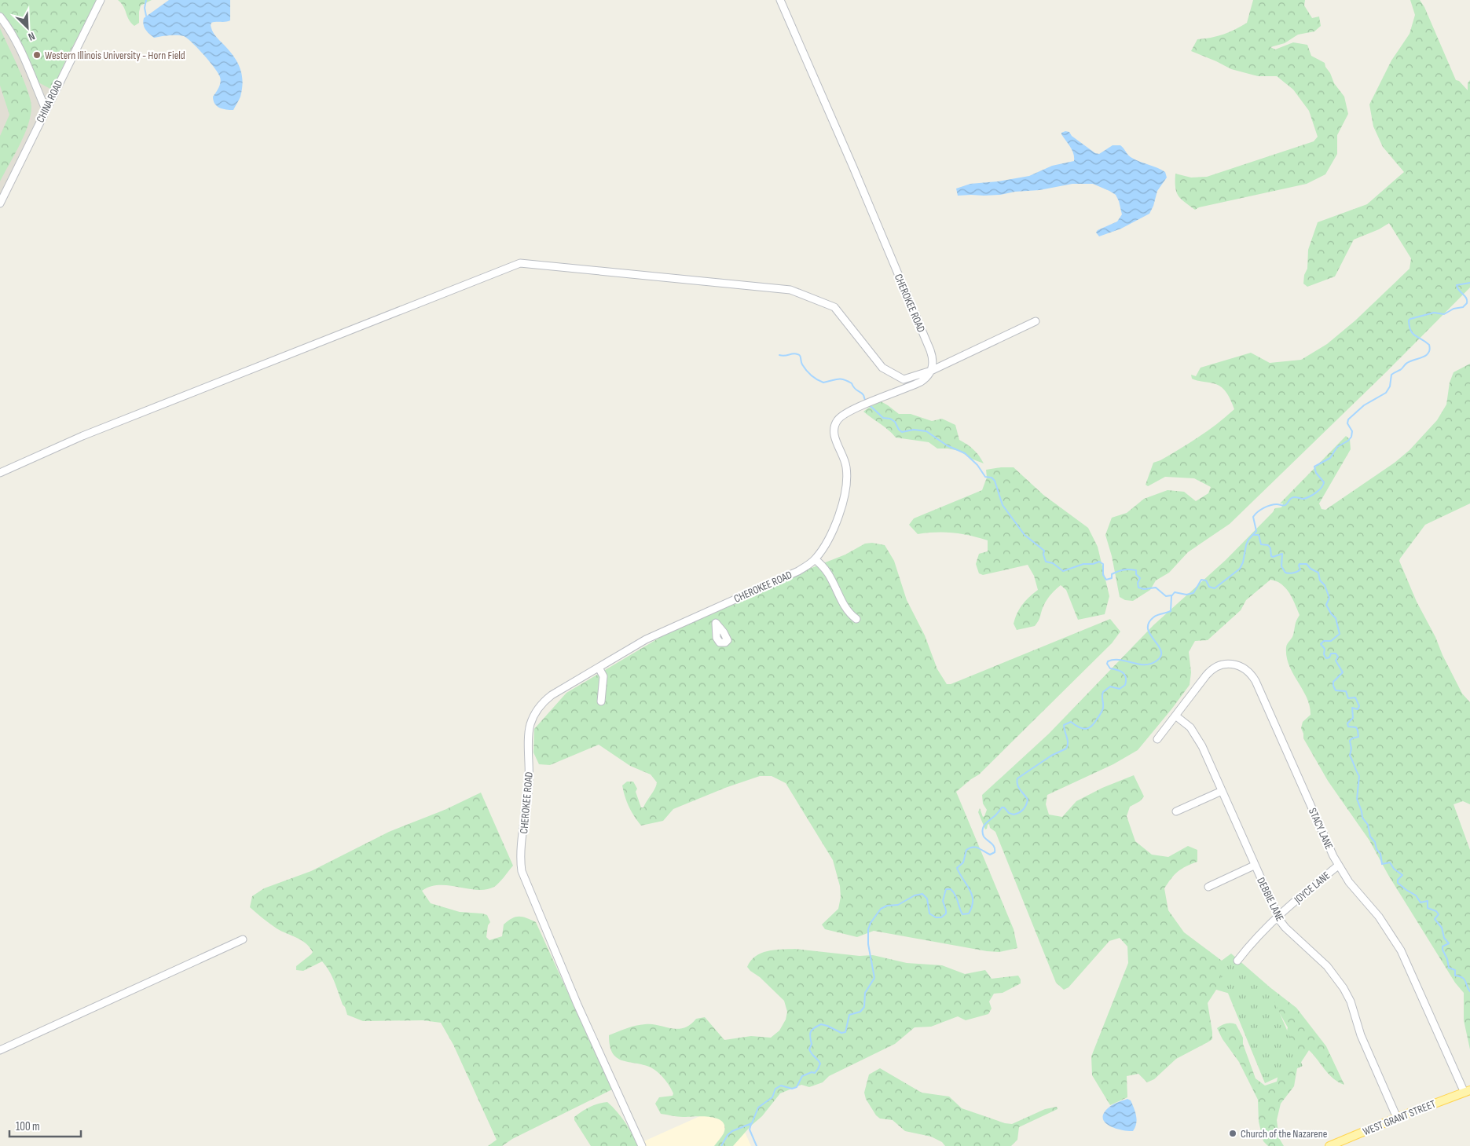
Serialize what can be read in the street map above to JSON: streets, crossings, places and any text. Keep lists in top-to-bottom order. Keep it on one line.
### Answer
{"streets":{"main road":["WEST GRANT STREET"],"street":["CHINA ROAD","CHEROKEE ROAD","STACY LANE","JOYCE LANE","DEBBIE LANE"]},"crossings":[["STACY LANE","JOYCE LANE"],["STACY LANE","DEBBIE LANE"],["STACY LANE","WEST GRANT STREET"],["JOYCE LANE","DEBBIE LANE"],["DEBBIE LANE","WEST GRANT STREET"]],"places":["Western Illinois University - Horn Field","Church of the Nazarene"],"scale_bar":"100 m","north":"bottom right"}
